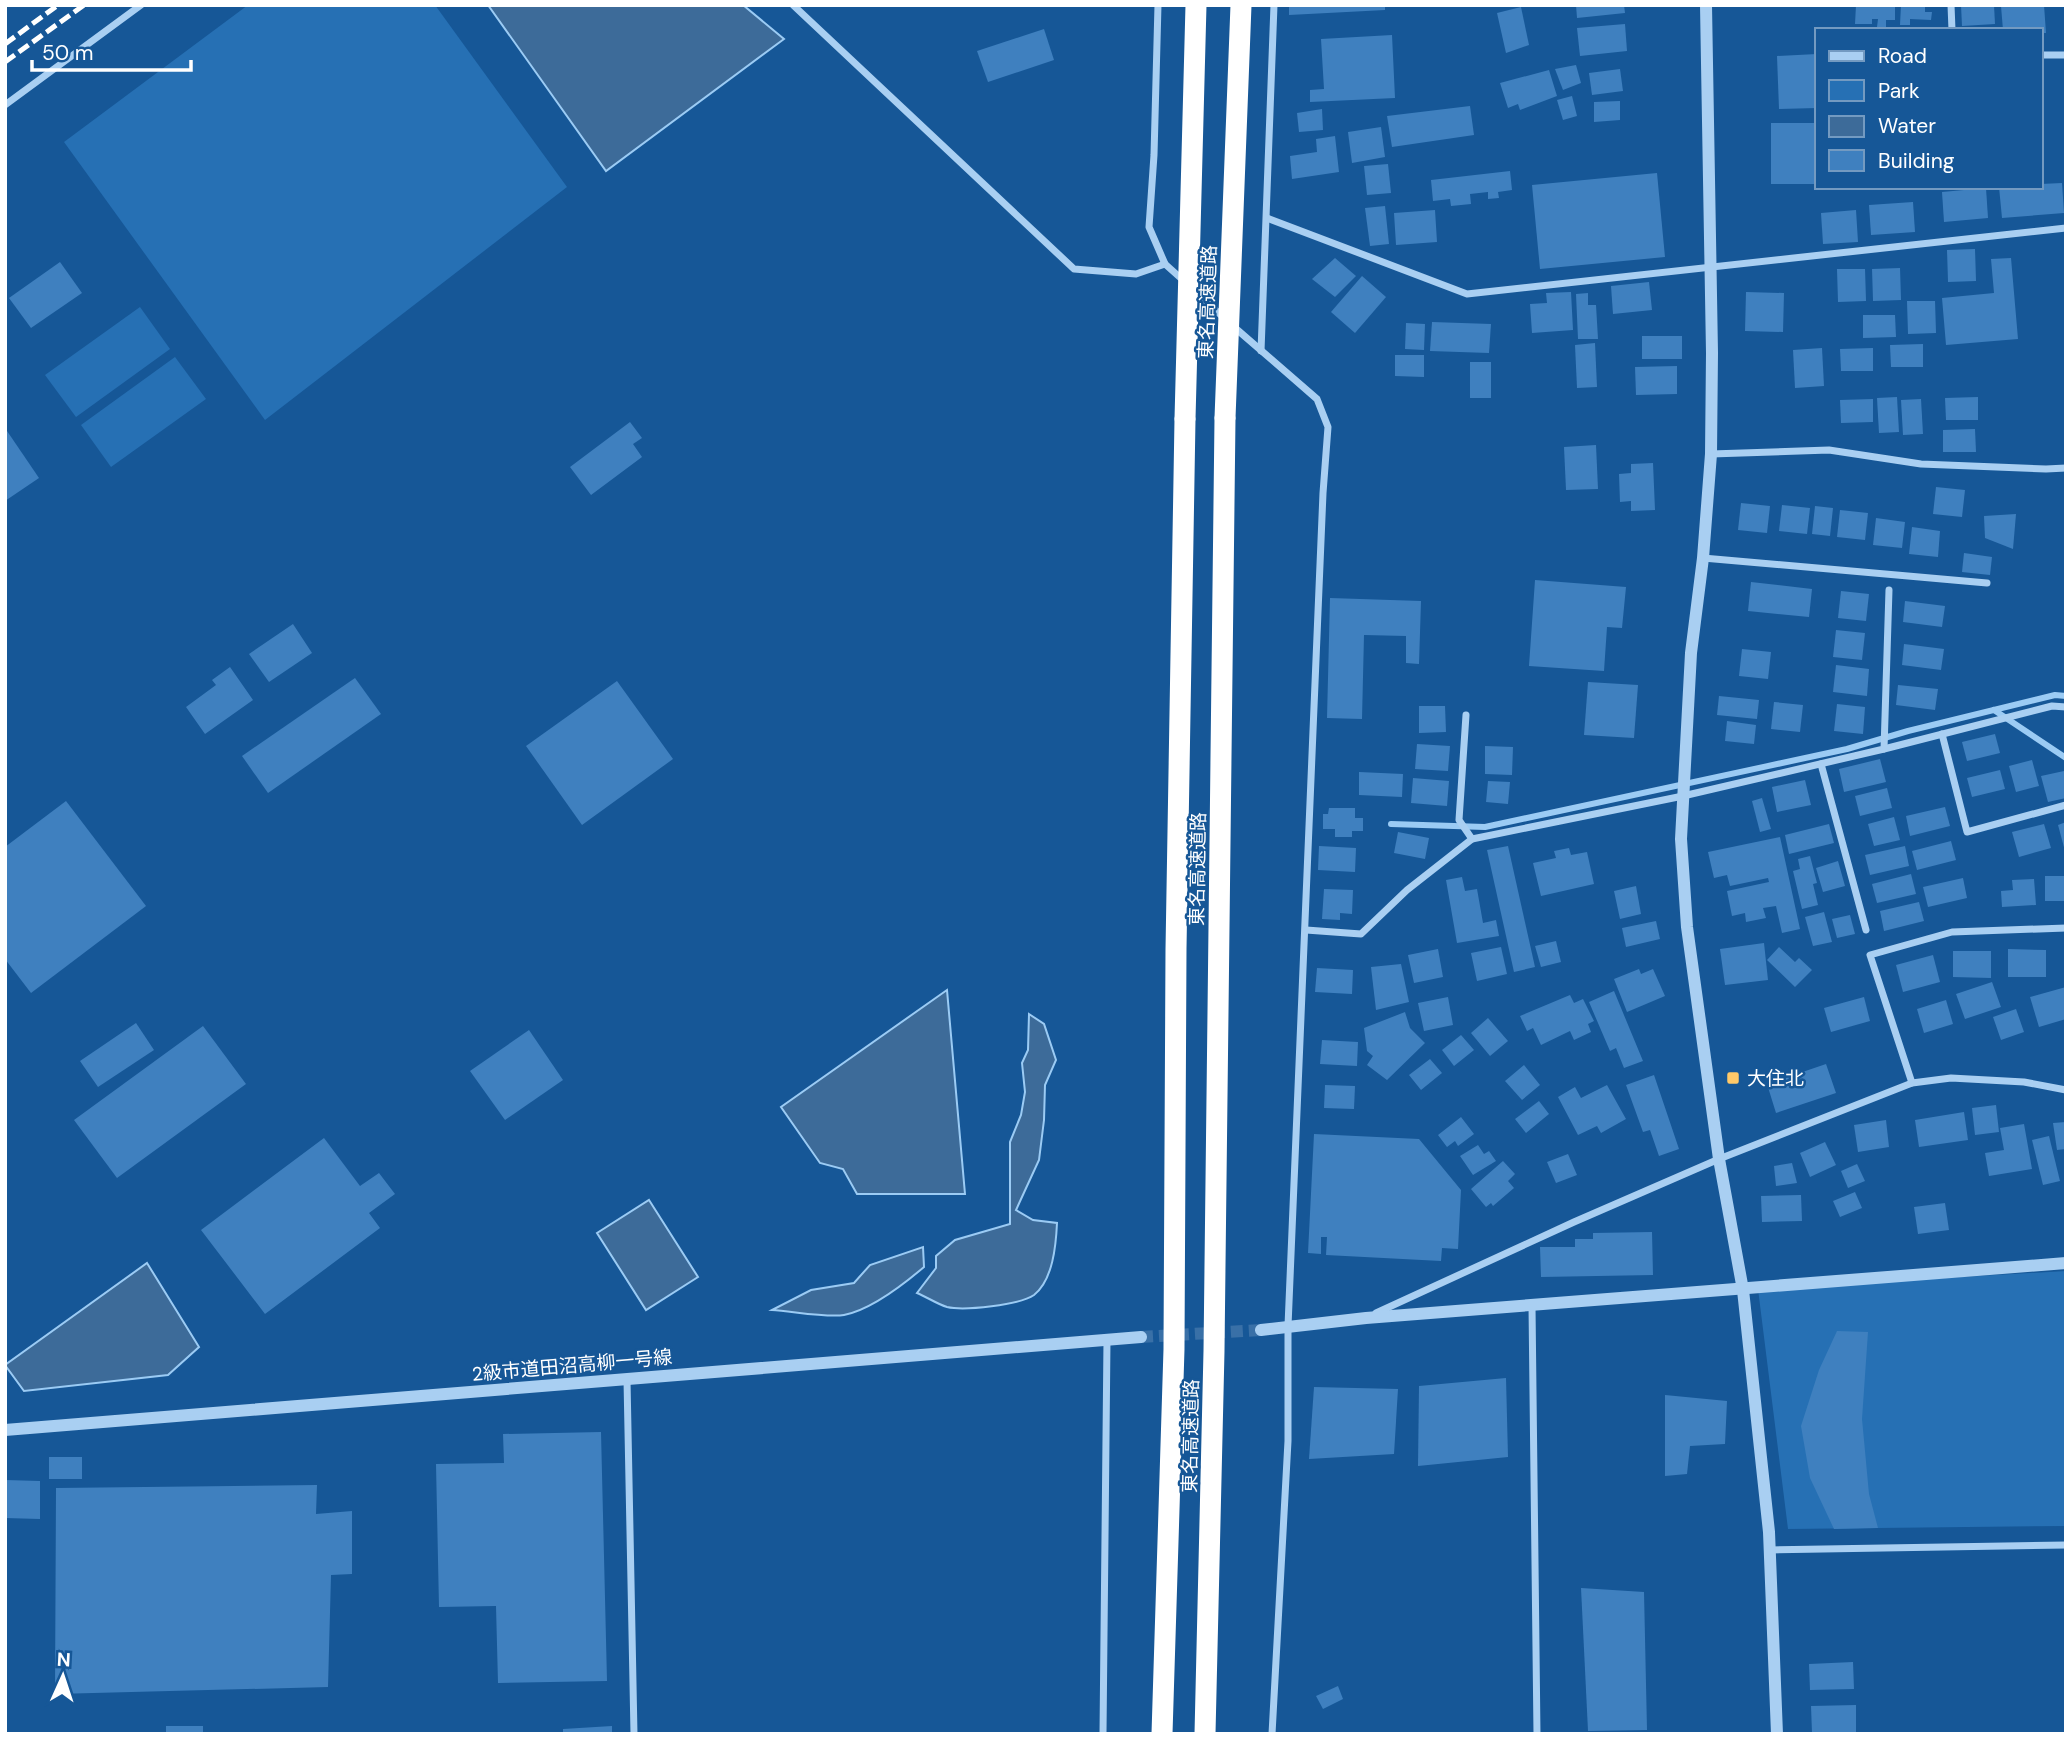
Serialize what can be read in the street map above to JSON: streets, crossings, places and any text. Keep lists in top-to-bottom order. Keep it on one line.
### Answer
{"streets":{"highway":["東名高速道路"],"street":["2級市道田沼高柳一号線"]},"places":{"transit":["大住北"]},"legend":["Road","Park","Water","Building"],"scale_bar":"50 m","north":"top"}
